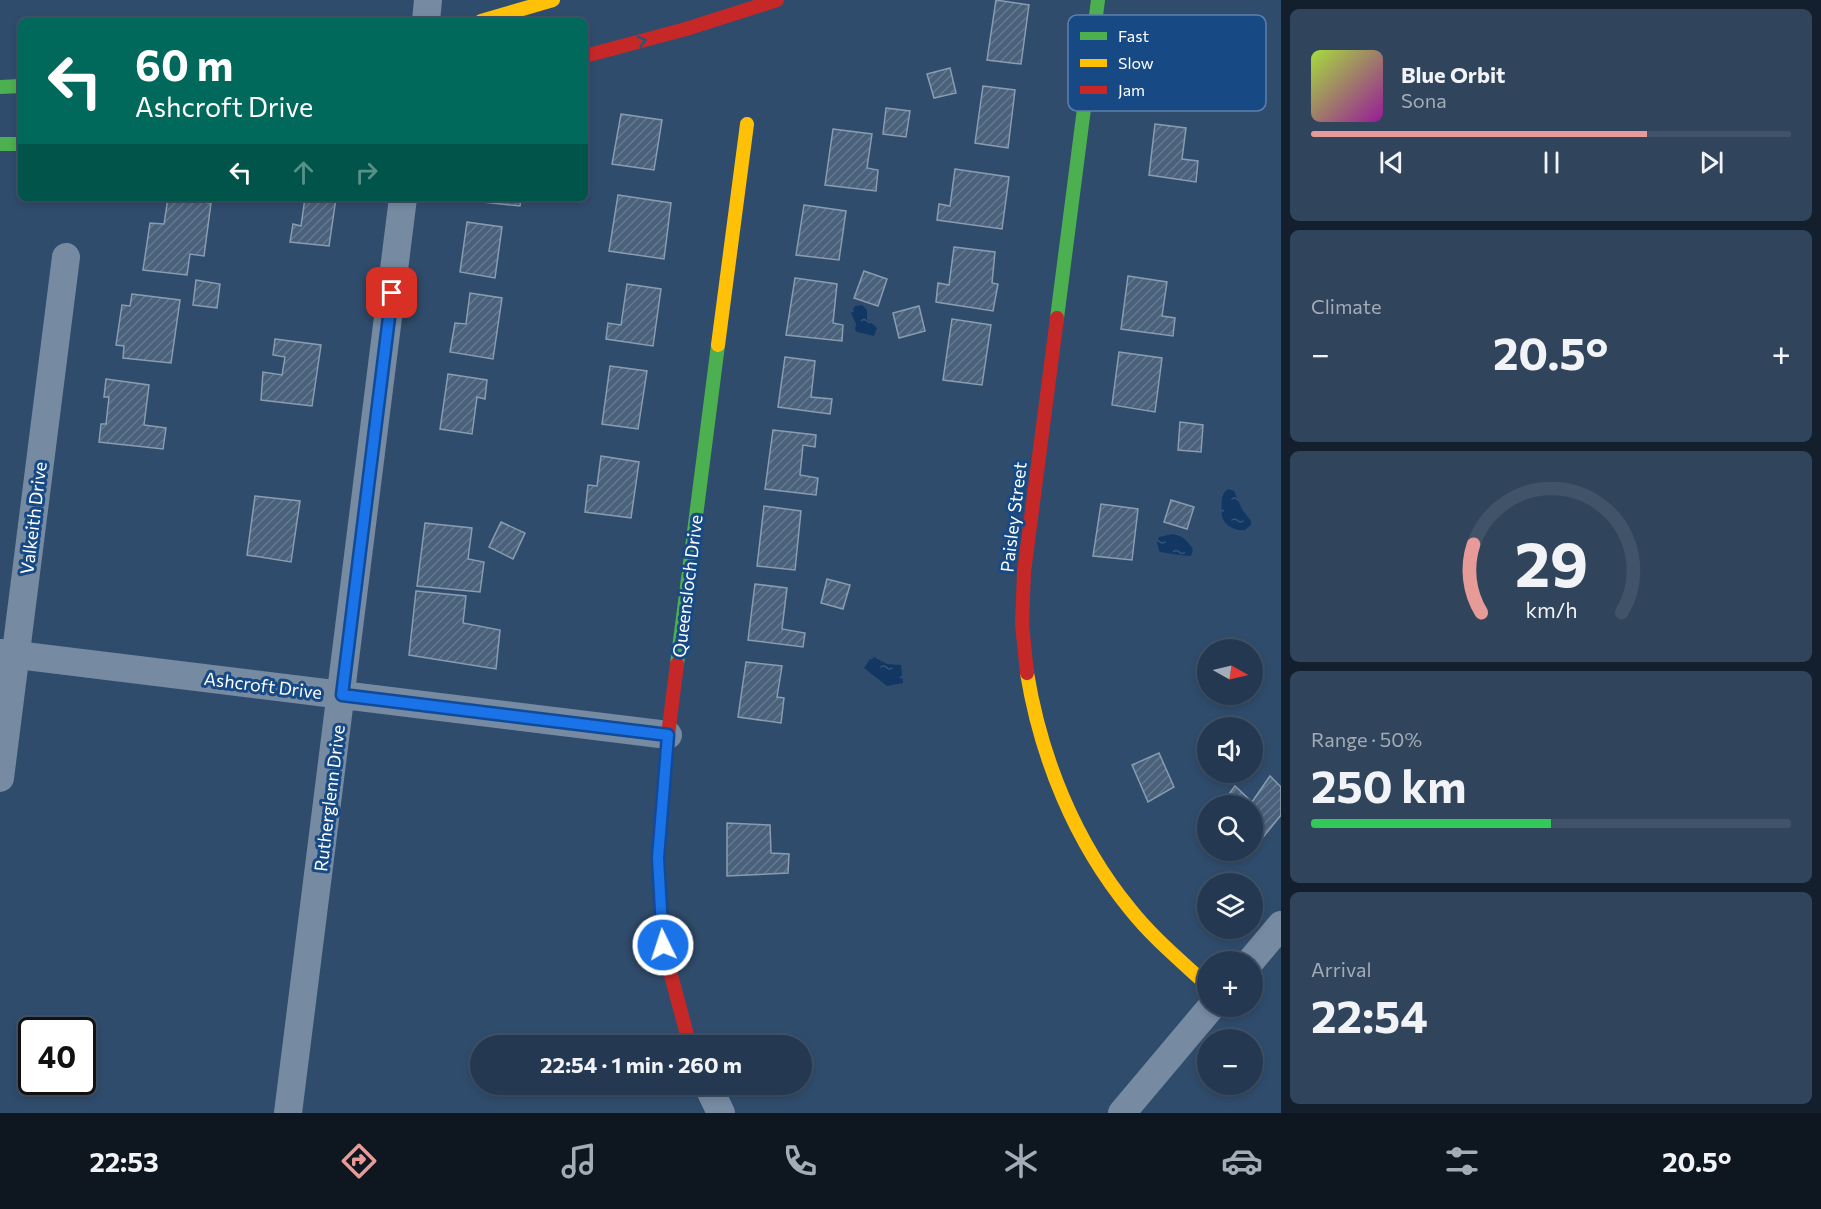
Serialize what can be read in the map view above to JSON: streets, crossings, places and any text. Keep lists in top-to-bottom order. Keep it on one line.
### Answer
{"streets":{"street":["Paisley Street","Valkeith Drive","Queensloch Drive","Ashcroft Drive","Rutherglenn Drive"]},"crossings":[["Valkeith Drive","Ashcroft Drive"],["Queensloch Drive","Ashcroft Drive"],["Ashcroft Drive","Rutherglenn Drive"]],"legend":["Fast","Slow","Jam"],"north":"right","page":{"turn":["60 m","Ashcroft Drive"],"song":["Blue Orbit","Sona"],"tile":["Climate",["Range · 50%","250 km"],["Arrival","22:54"]],"heat":["−","20.5°","+"],"map_buttons":["+","−"],"limit":"40","trip":"22:54 · 1 min · 260 m","tabs":["22:53","20.5°"],"gauge":["29","km/h"]}}
